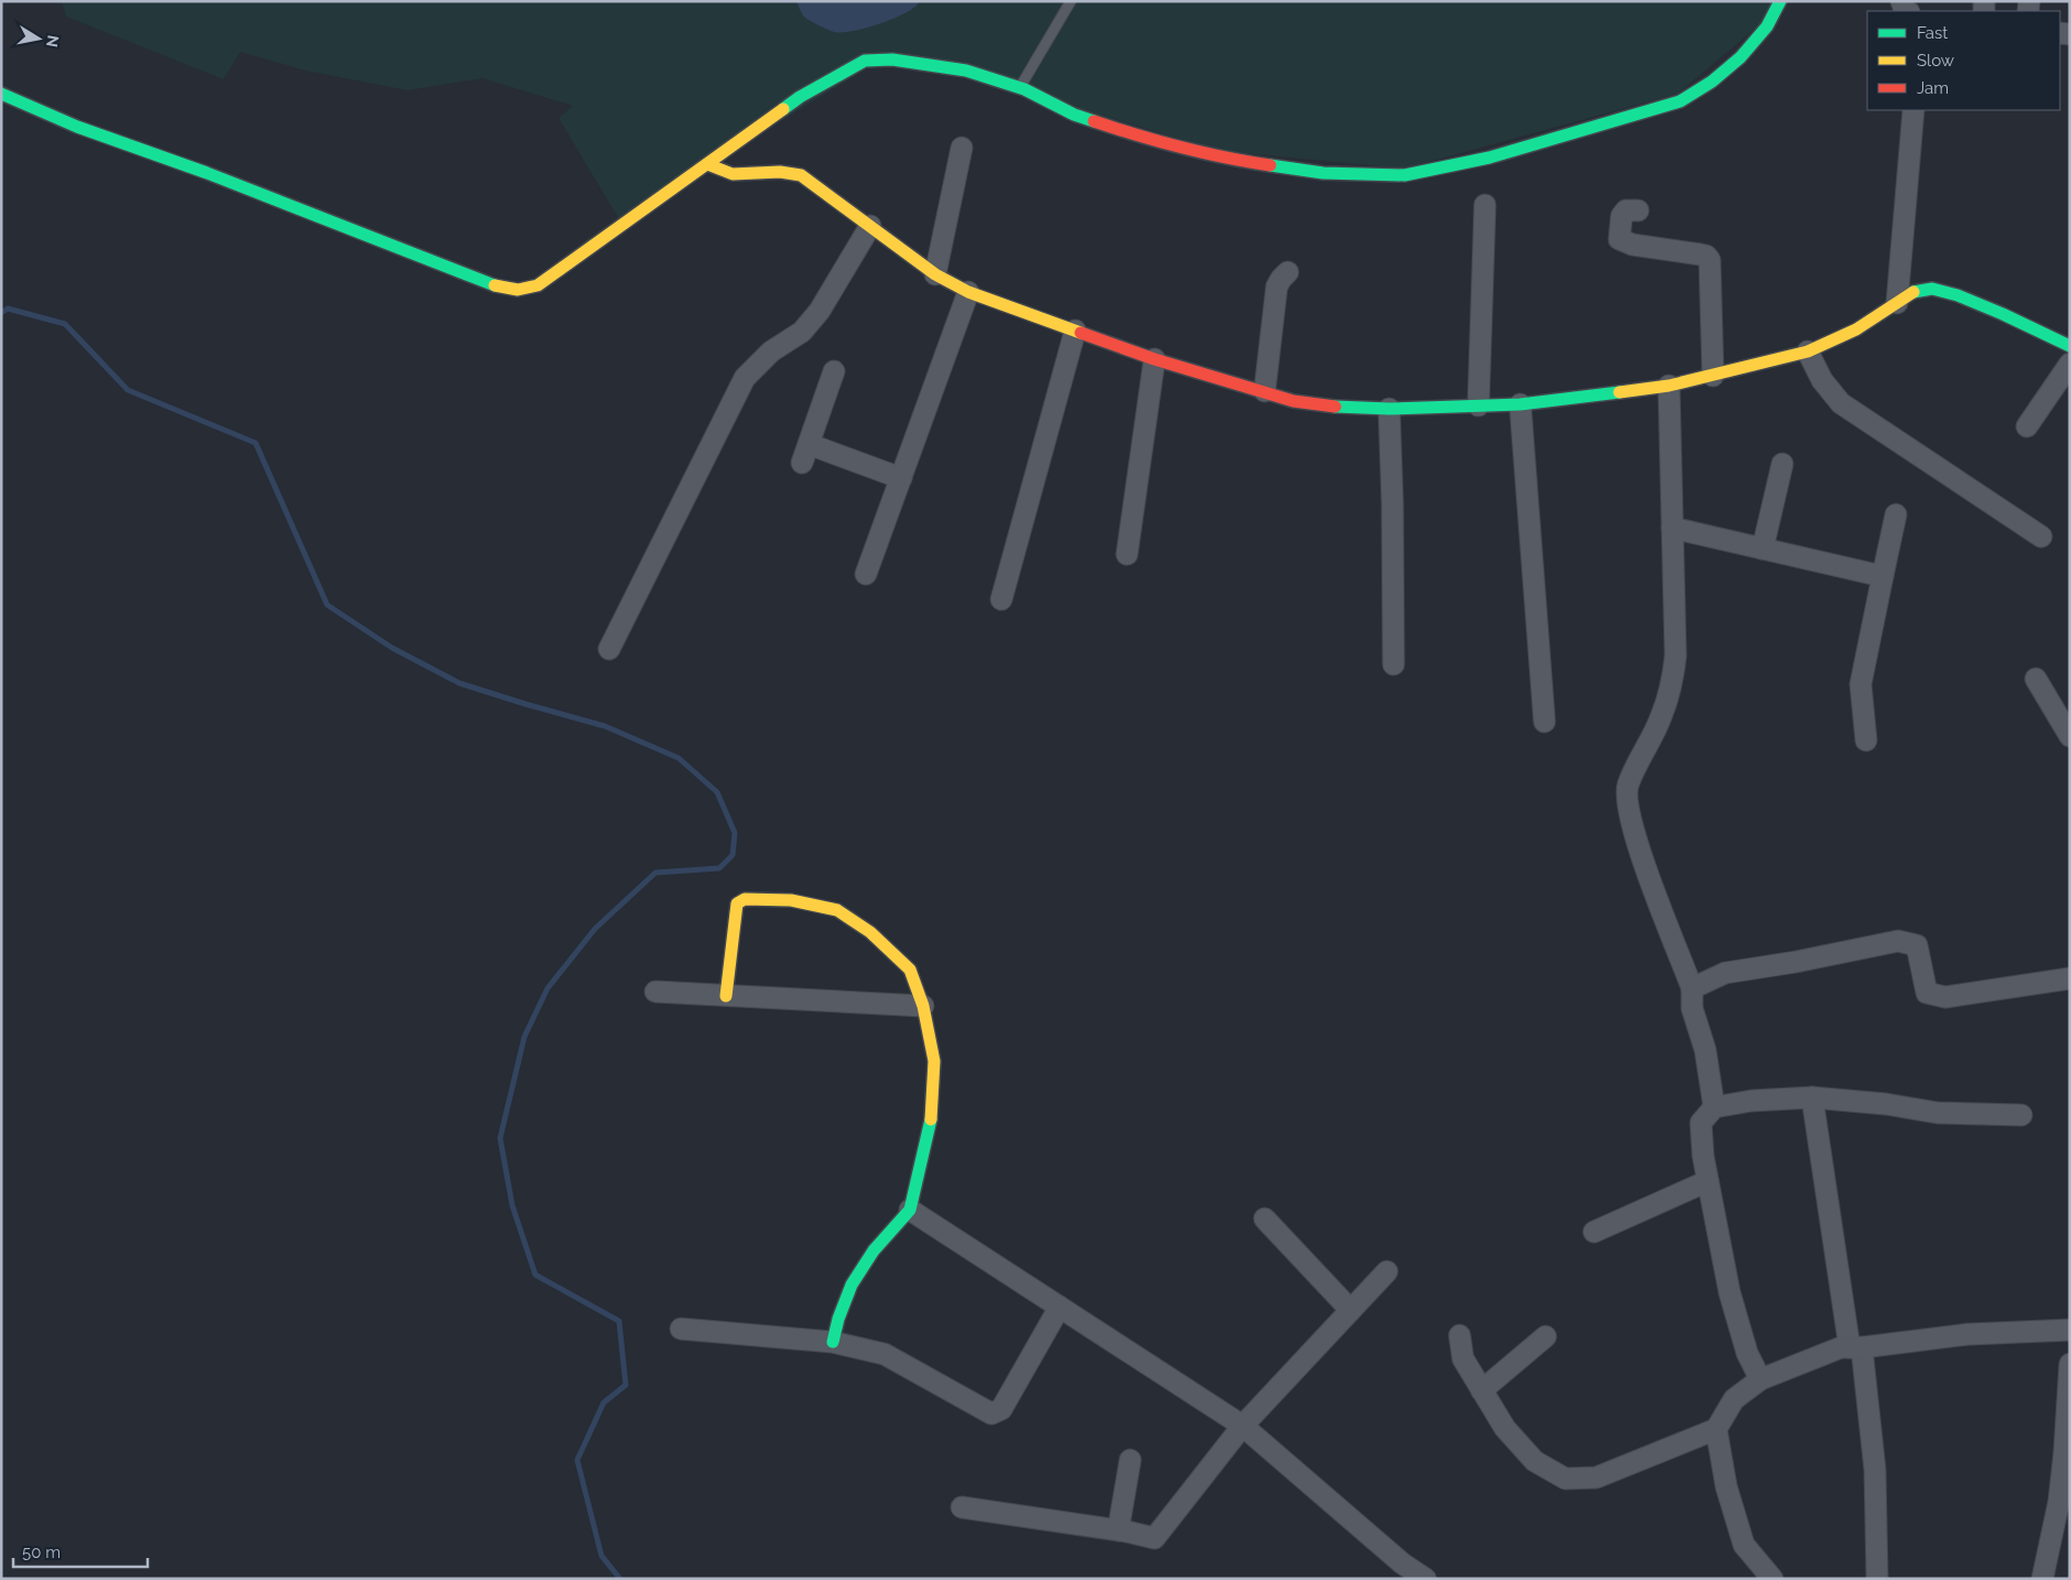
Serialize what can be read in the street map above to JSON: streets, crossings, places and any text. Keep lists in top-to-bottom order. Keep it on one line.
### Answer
{"legend":["Fast","Slow","Jam"],"scale_bar":"50 m","north":"right"}
